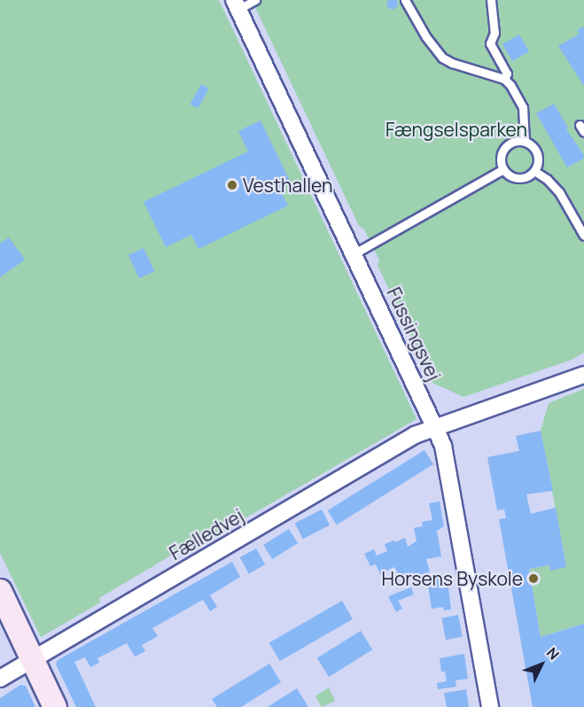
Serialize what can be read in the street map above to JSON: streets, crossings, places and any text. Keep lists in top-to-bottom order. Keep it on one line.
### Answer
{"streets":{"street":["Fussingsvej","Fælledvej"]},"crossings":[["Fussingsvej","Fælledvej"]],"parks":["Fængselsparken"],"places":["Vesthallen","Horsens Byskole"],"north":"top right"}
